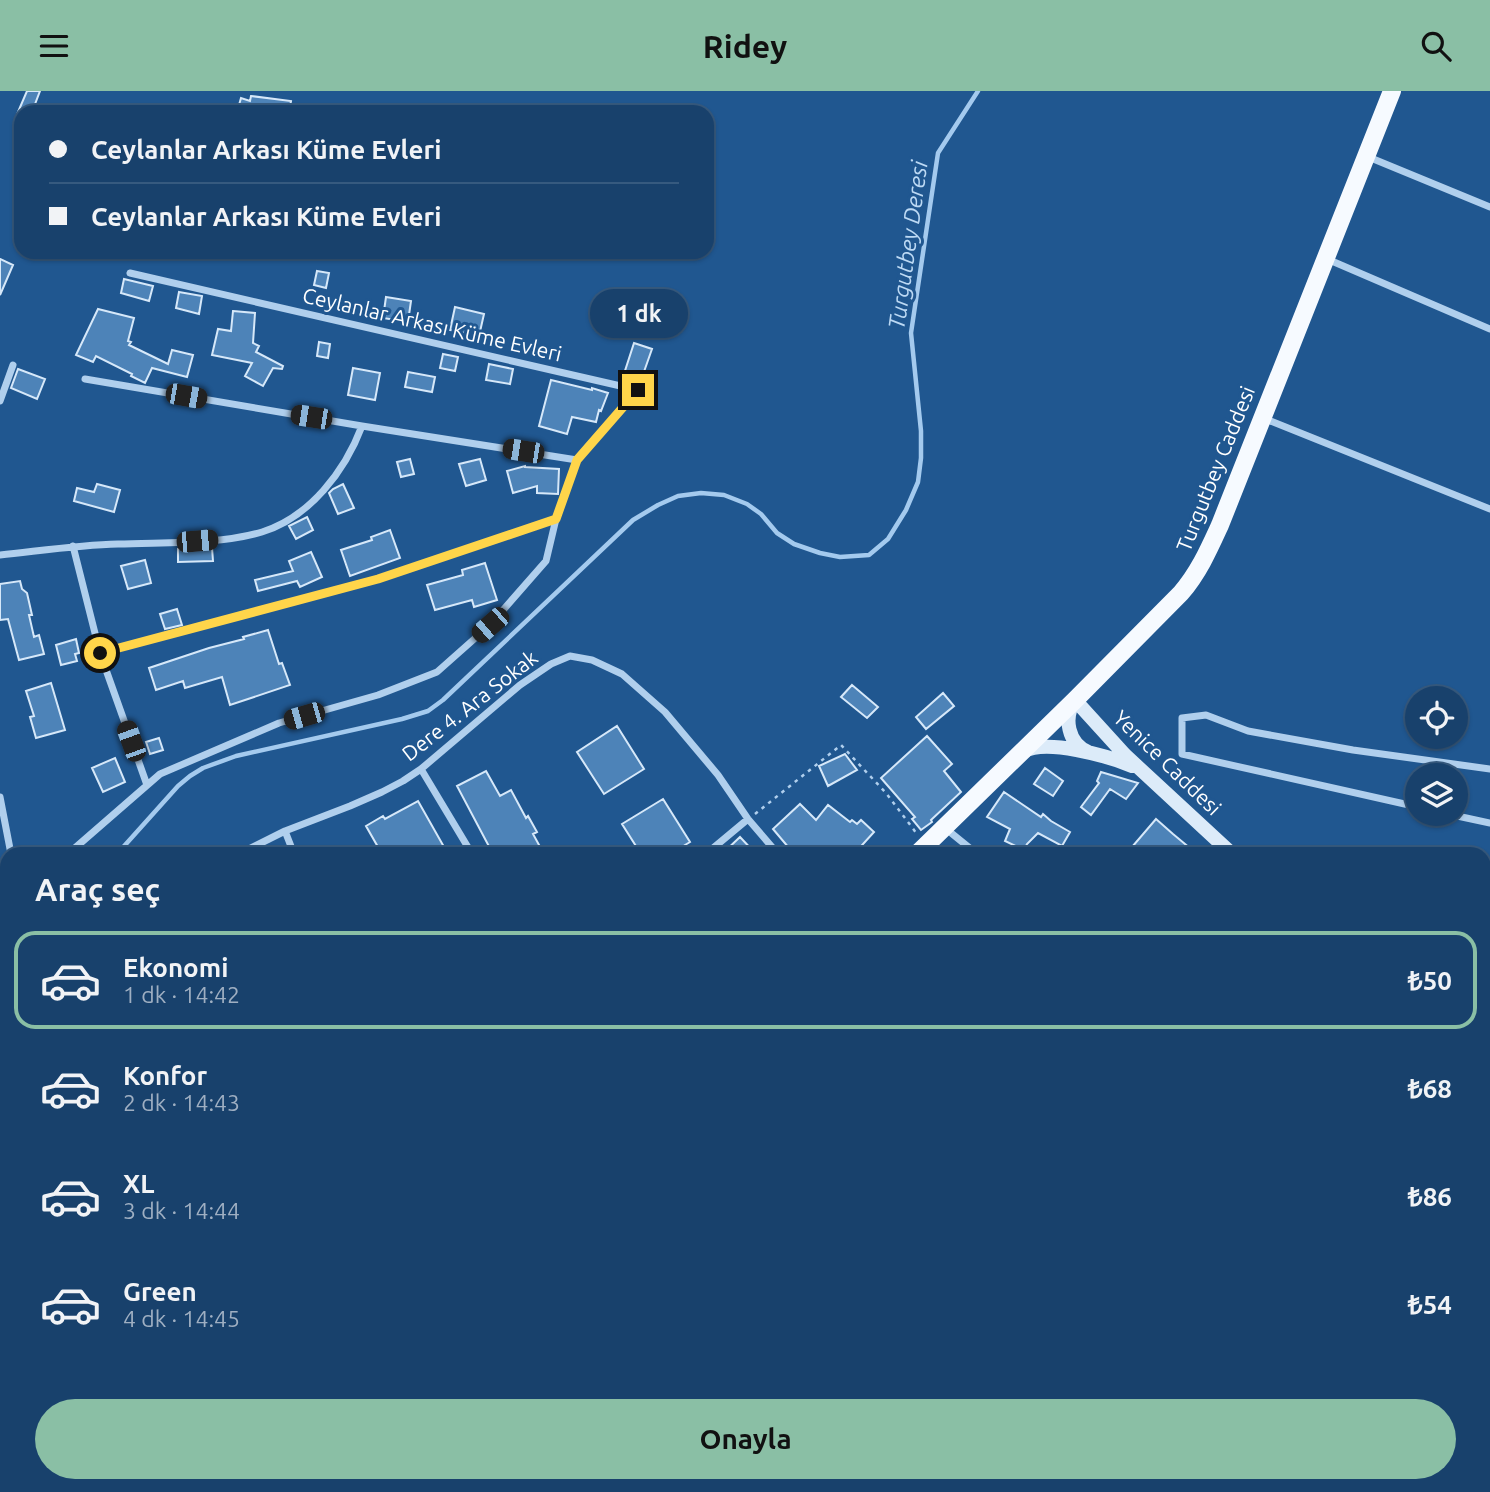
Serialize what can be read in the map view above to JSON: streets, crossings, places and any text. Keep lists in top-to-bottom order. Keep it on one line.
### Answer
{"streets":{"main road":["Turgutbey Caddesi"],"street":["Ceylanlar Arkası Küme Evleri","Dere 4. Ara Sokak","Yenice Caddesi"]},"crossings":[["Turgutbey Caddesi","Yenice Caddesi"]],"water":["Turgutbey Deresi"],"page":{"header":"Ridey","banner":["Ceylanlar Arkası Küme Evleri","Ceylanlar Arkası Küme Evleri"],"bubble":"1 dk","heading":"Araç seç","list":[{"name":"Ekonomi","note":"1 dk · 14:42","value":"₺50"},{"name":"Konfor","note":"2 dk · 14:43","value":"₺68"},{"name":"XL","note":"3 dk · 14:44","value":"₺86"},{"name":"Green","note":"4 dk · 14:45","value":"₺54"}],"buttons":"Onayla"}}
